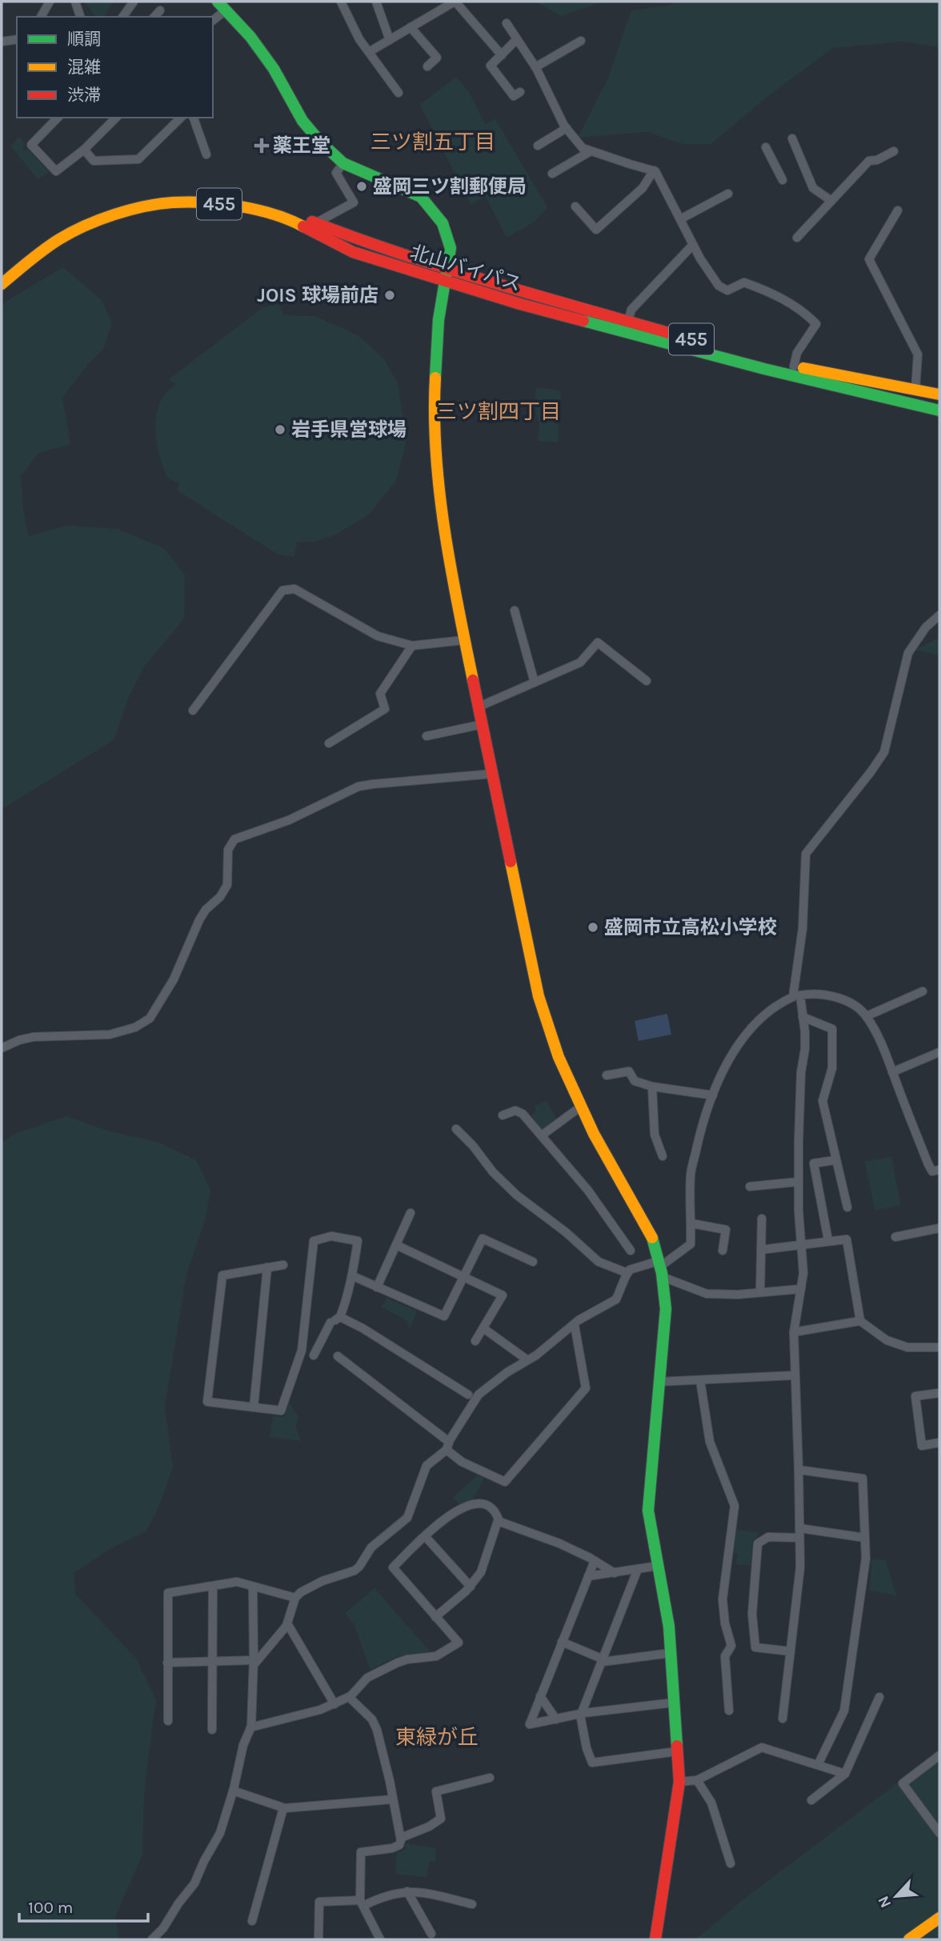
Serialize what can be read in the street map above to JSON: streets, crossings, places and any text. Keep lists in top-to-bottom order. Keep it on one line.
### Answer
{"streets":{"main road":["455","北山バイパス"]},"districts":["三ツ割五丁目","三ツ割四丁目","東緑が丘"],"places":{"health":["薬王堂"],"other":["盛岡三ツ割郵便局","JOIS 球場前店","岩手県営球場","盛岡市立高松小学校"]},"legend":["順調","混雑","渋滞"],"scale_bar":"100 m","north":"bottom left"}
